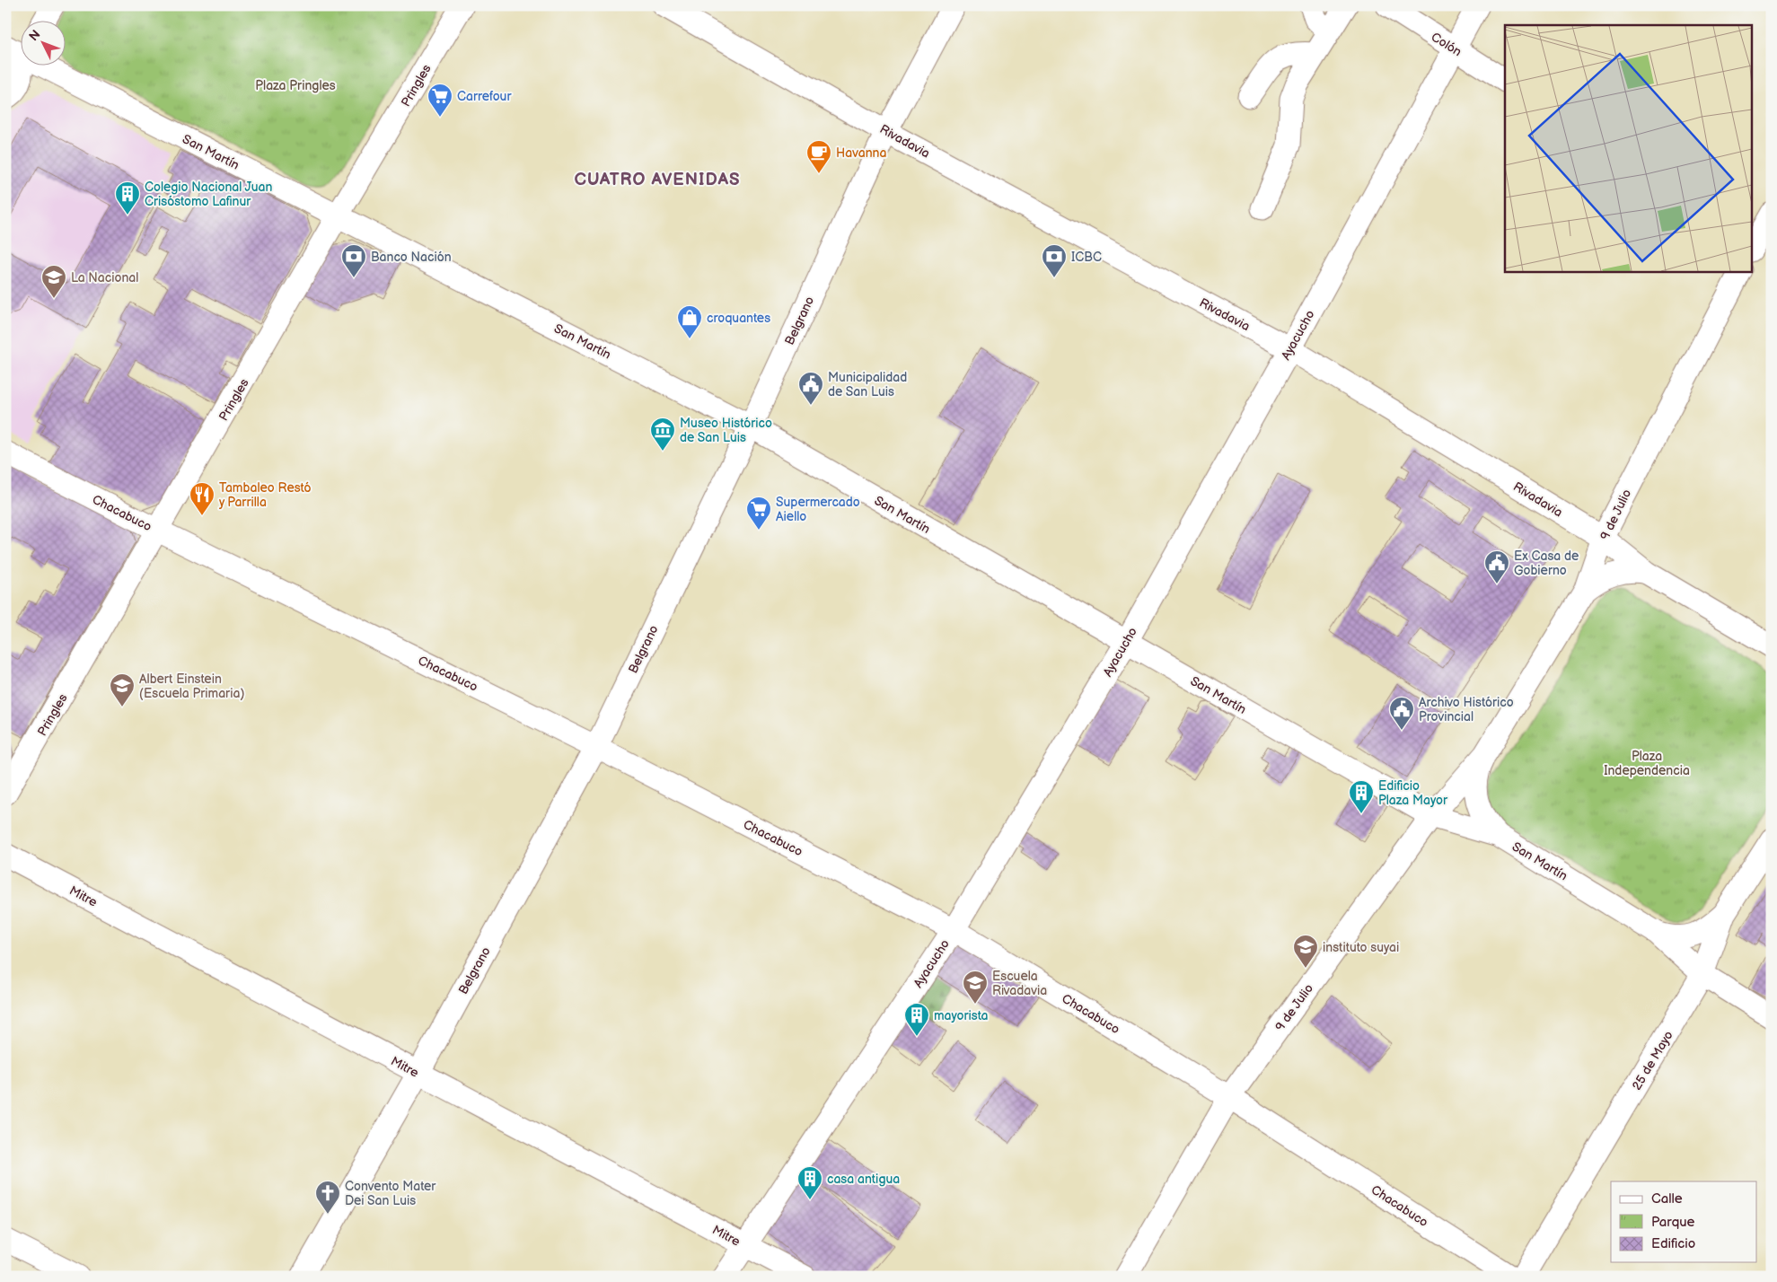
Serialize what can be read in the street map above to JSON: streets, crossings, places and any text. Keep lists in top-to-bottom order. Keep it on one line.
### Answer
{"streets":{"street":["Colón","Pringles","Rivadavia","San Martín","Belgrano","Ayacucho","Chacabuco","9 de Julio","Mitre","25 de Mayo"]},"crossings":[["Colón","Ayacucho"],["Pringles","San Martín"],["Pringles","Chacabuco"],["Rivadavia","Belgrano"],["Rivadavia","Ayacucho"],["Rivadavia","9 de Julio"],["San Martín","Belgrano"],["San Martín","Ayacucho"],["San Martín","9 de Julio"],["San Martín","25 de Mayo"],["Belgrano","Chacabuco"],["Belgrano","Mitre"],["Ayacucho","Chacabuco"],["Ayacucho","Mitre"],["Chacabuco","9 de Julio"]],"districts":["CUATRO AVENIDAS"],"parks":["Plaza Pringles","Plaza Independencia"],"places":{"supermarket":["Carrefour","Supermercado Aiello"],"cafe":["Havanna"],"building":["Colegio Nacional Juan Crisóstomo Lafinur","Edificio Plaza Mayor","mayorista","casa antigua"],"bank":["Banco Nación","ICBC"],"school or university":["La Nacional","Albert Einstein (Escuela Primaria)","instituto suyai","Escuela Rivadavia"],"shop":["croquantes"],"public building":["Municipalidad de San Luis","Ex Casa de Gobierno","Archivo Histórico Provincial"],"museum":["Museo Histórico de San Luis"],"restaurant":["Tambaleo Restó y Parrilla"],"church":["Convento Mater Dei San Luis"]},"legend":["Calle","Parque","Edificio"],"north":"top left"}
